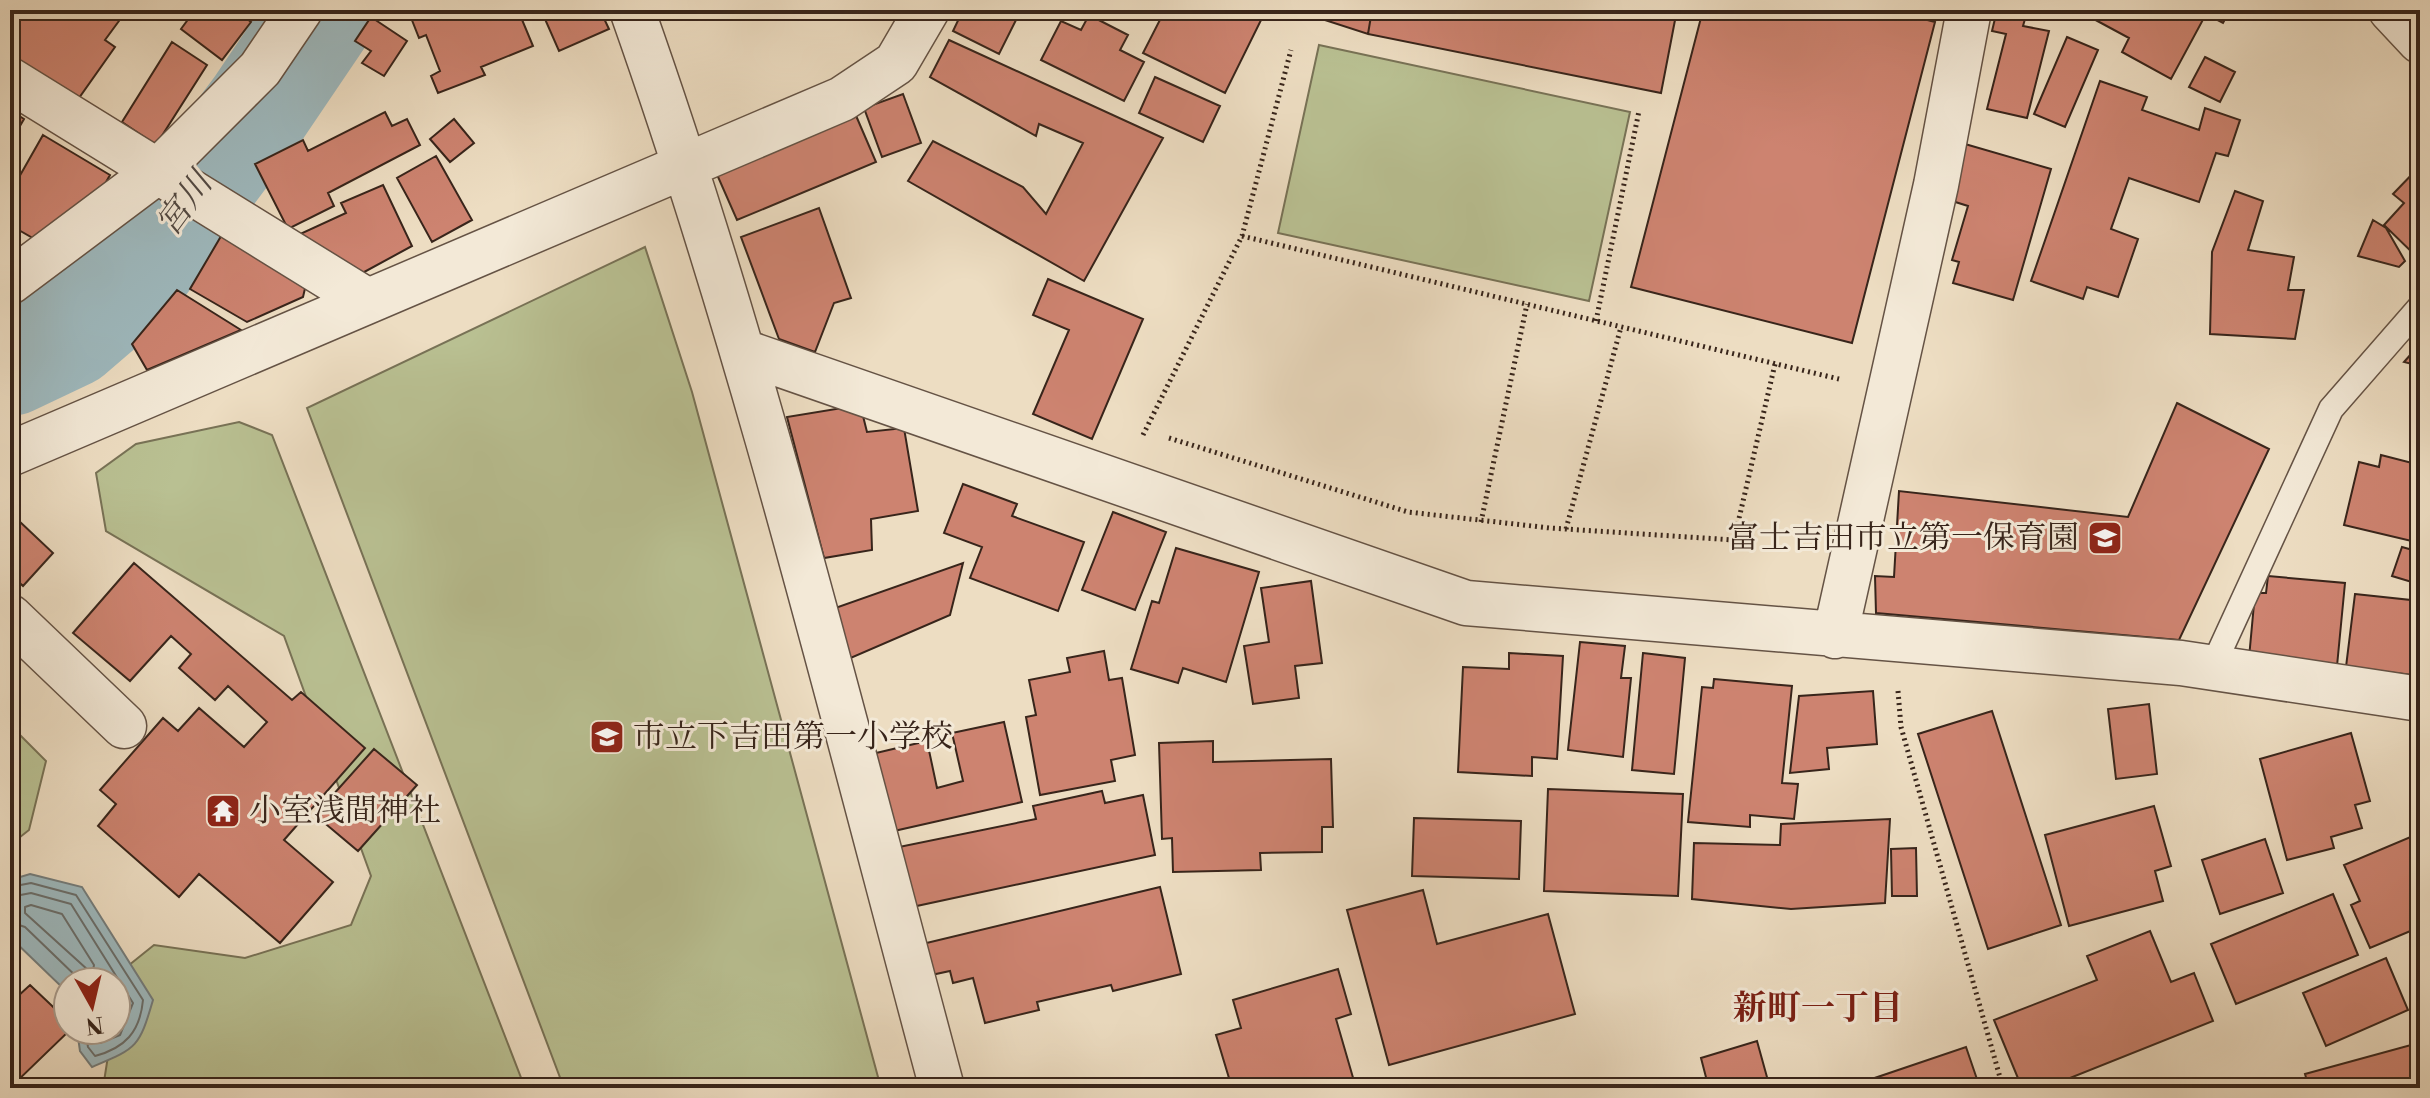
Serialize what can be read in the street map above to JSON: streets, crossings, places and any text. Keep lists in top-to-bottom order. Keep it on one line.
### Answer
{"districts":["新町一丁目"],"water":["宮川"],"places":{"school or university":["富士吉田市立第一保育園","市立下吉田第一小学校"],"temple":["小室浅間神社"]},"north":"bottom"}
